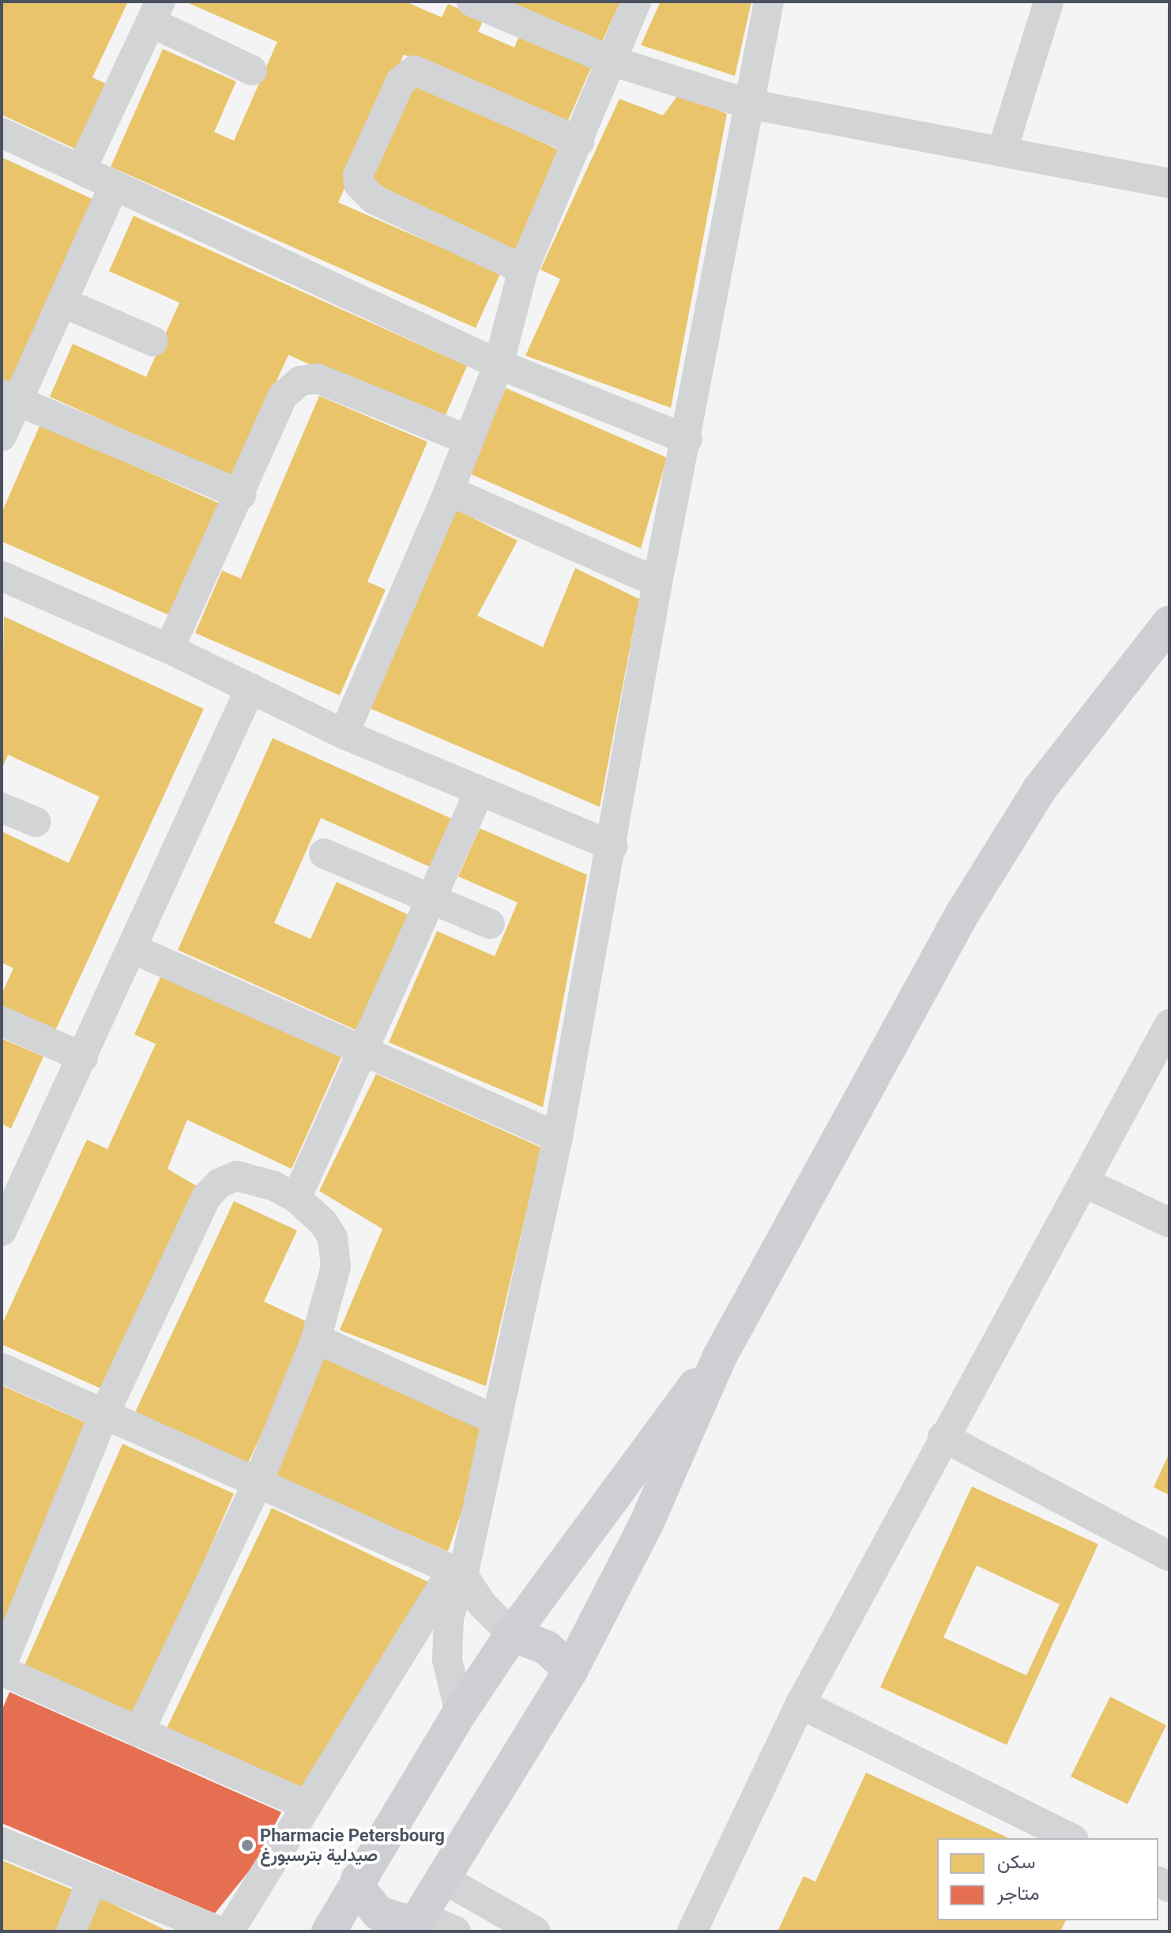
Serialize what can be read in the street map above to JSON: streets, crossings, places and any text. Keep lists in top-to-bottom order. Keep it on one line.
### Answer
{"places":["Pharmacie Petersbourg صيدلية بترسبورغ"],"legend":["سكن","متاجر"]}
